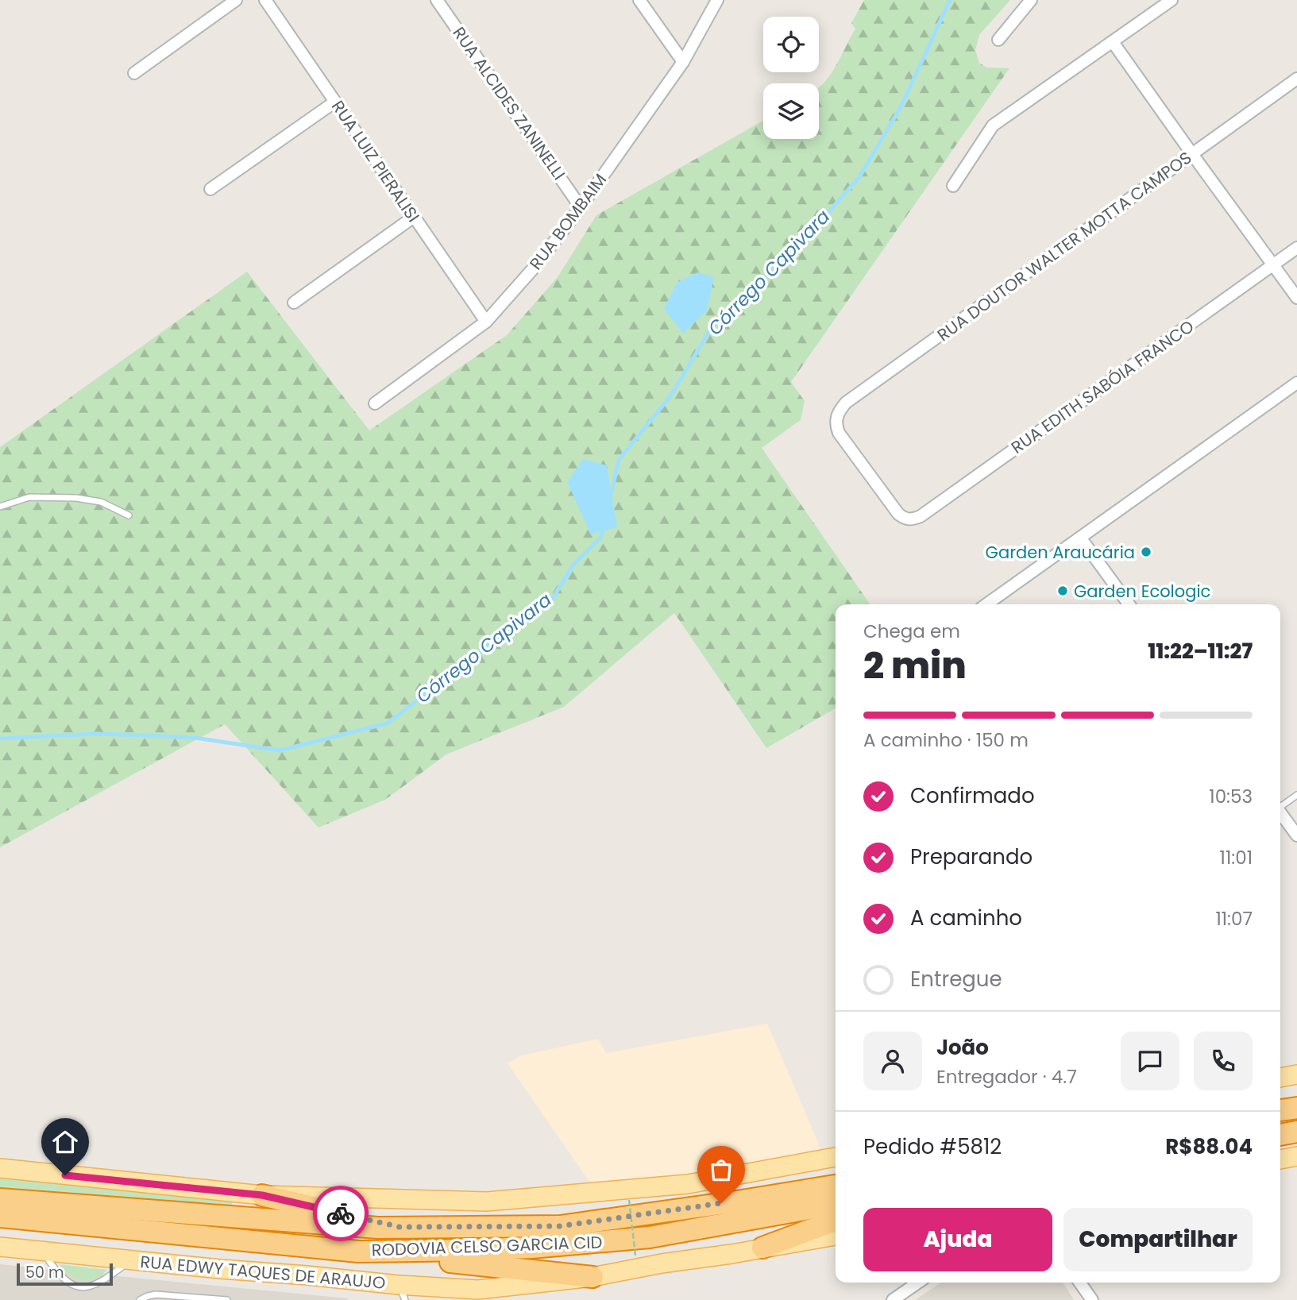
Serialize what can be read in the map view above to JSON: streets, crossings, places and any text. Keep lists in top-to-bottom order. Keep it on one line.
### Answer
{"streets":{"highway":["RODOVIA CELSO GARCIA CID"],"main road":["RUA EDWY TAQUES DE ARAUJO"],"street":["RUA ALCIDES ZANINELLI","RUA LUIZ PIERALISI","RUA BOMBAIM","RUA DOUTOR WALTER MOTTA CAMPOS","RUA EDITH SABÓIA FRANCO"]},"crossings":[["RUA ALCIDES ZANINELLI","RUA BOMBAIM"],["RUA LUIZ PIERALISI","RUA BOMBAIM"],["RUA DOUTOR WALTER MOTTA CAMPOS","RUA EDITH SABÓIA FRANCO"]],"water":["Córrego Capivara"],"places":["Garden Araucária","Garden Ecologic"],"scale_bar":"50 m","page":{"heading":["2 min","Chega em","11:22–11:27"],"panel":["João","Entregador · 4.7","Pedido #5812","R$88.04"],"bar":"A caminho · 150 m","list":[["Confirmado","10:53"],["Preparando","11:01"],["A caminho","11:07"],"Entregue"],"buttons":["Ajuda","Compartilhar"],"scale":"50 m"}}
